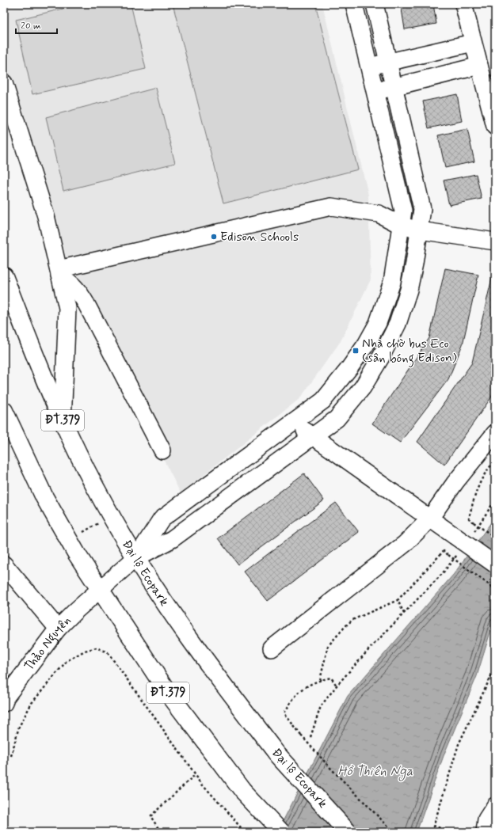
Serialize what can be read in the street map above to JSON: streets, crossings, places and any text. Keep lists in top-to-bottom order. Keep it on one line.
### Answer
{"streets":{"highway":["ĐT.379","Đại lộ Ecopark"],"street":["Thảo Nguyên"]},"crossings":[["ĐT.379","Thảo Nguyên"],["Đại lộ Ecopark","Thảo Nguyên"]],"water":["Hồ Thiên Nga"],"places":{"other":["Edison Schools"],"transit":["Nhà chờ bus Eco (sân bóng Edison)"]},"scale_bar":"20 m"}
